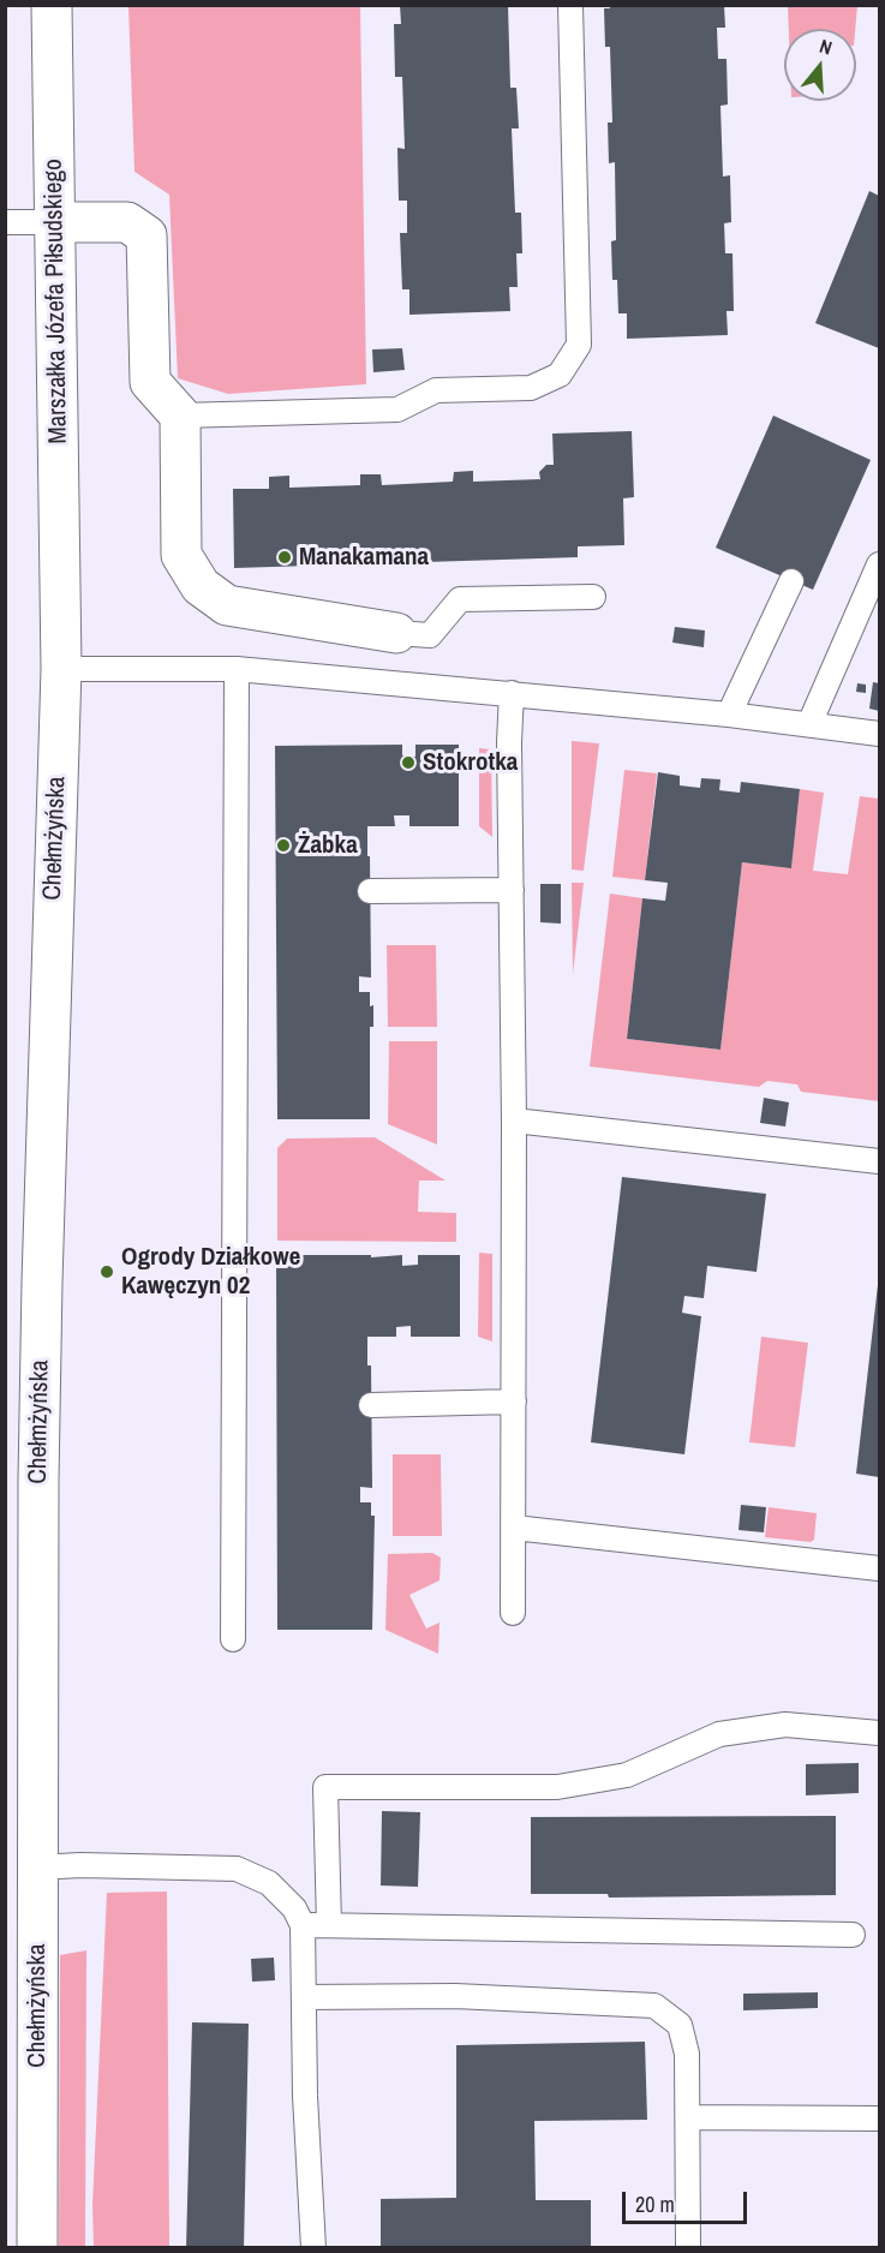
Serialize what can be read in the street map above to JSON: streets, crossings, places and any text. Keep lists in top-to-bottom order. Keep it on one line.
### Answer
{"streets":{"street":["Marszałka Józefa Piłsudskiego","Chełmżyńska"]},"crossings":[["Marszałka Józefa Piłsudskiego","Chełmżyńska"]],"places":["Manakamana","Stokrotka","Żabka","Ogrody Działkowe Kawęczyn 02"],"scale_bar":"20 m","north":"top"}
